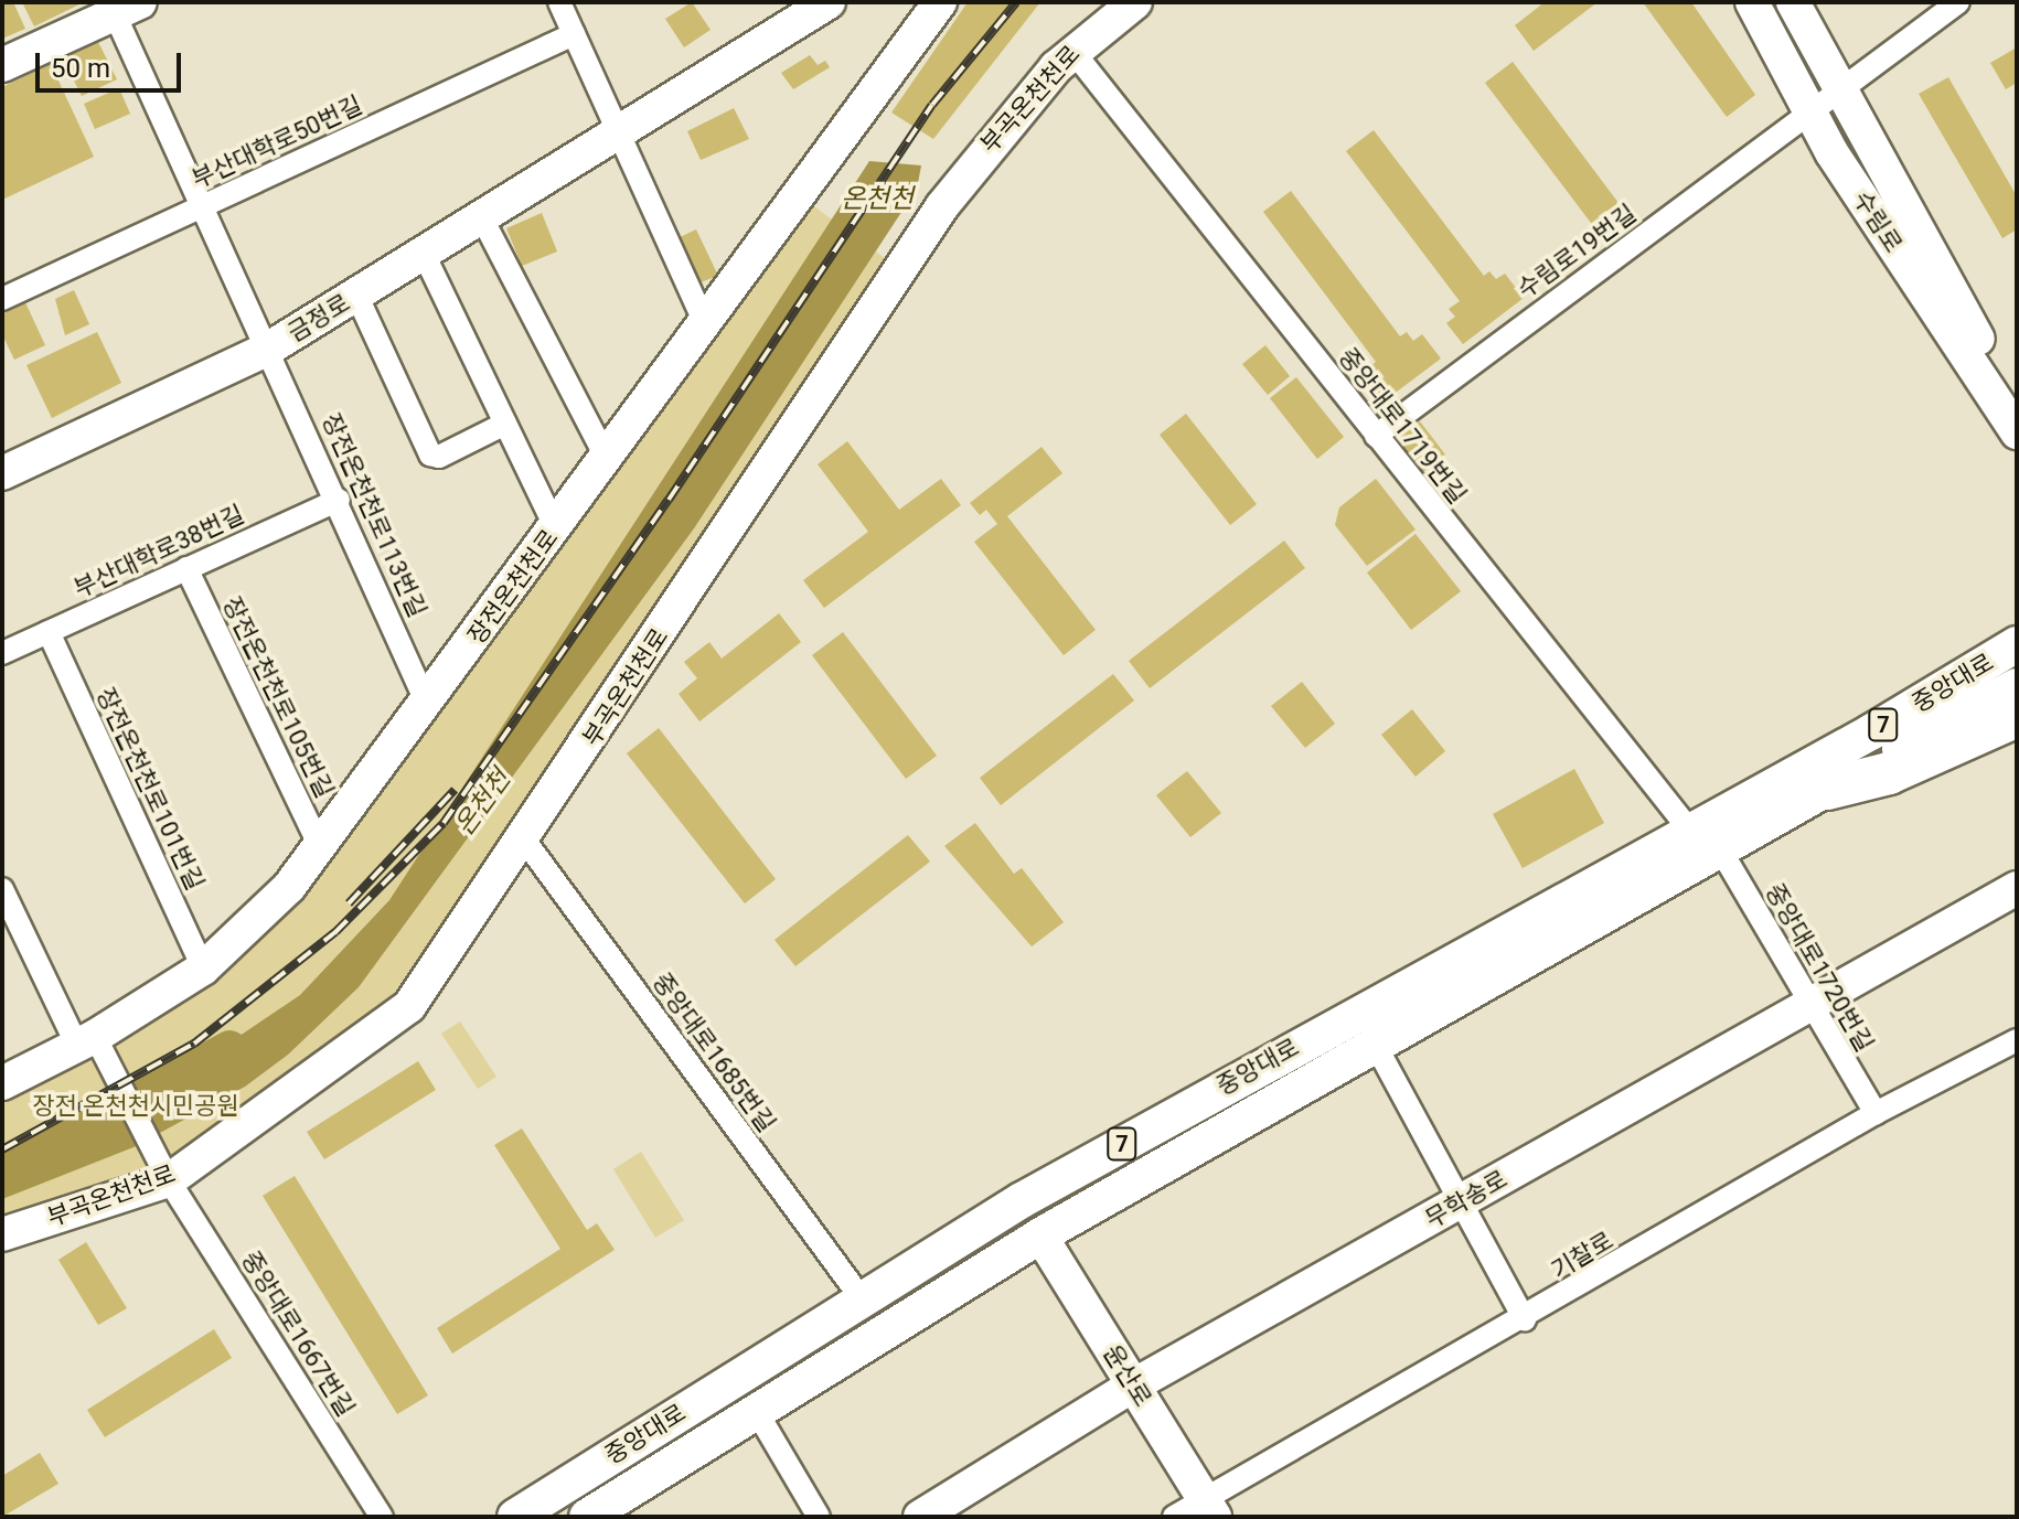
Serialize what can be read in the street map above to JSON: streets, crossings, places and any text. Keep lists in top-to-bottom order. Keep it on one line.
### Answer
{"streets":{"main road":["부곡온천천로","수림로","금정로","장전온천천로","중앙대로","7","무학송로","윤산로"],"street":["부산대학로50번길","수림로19번길","중앙대로1719번길","장전온천천로113번길","부산대학로38번길","장전온천천로105번길","장전온천천로101번길","중앙대로1720번길","중앙대로1685번길","기찰로","중앙대로1667번길"]},"crossings":[["부곡온천천로","중앙대로1719번길"],["부곡온천천로","중앙대로1685번길"],["부곡온천천로","중앙대로1667번길"],["부산대학로50번길","장전온천천로113번길"],["수림로","수림로19번길"],["수림로19번길","중앙대로1719번길"],["금정로","장전온천천로113번길"],["중앙대로1719번길","중앙대로"],["중앙대로1719번길","중앙대로1720번길"],["장전온천천로113번길","부산대학로38번길"],["장전온천천로113번길","장전온천천로"],["부산대학로38번길","장전온천천로105번길"],["부산대학로38번길","장전온천천로101번길"],["장전온천천로","장전온천천로105번길"],["장전온천천로","장전온천천로101번길"],["장전온천천로","중앙대로1667번길"],["중앙대로","중앙대로1720번길"],["중앙대로","중앙대로1685번길"],["중앙대로","윤산로"],["중앙대로1720번길","무학송로"],["중앙대로1720번길","기찰로"],["무학송로","윤산로"],["기찰로","윤산로"]],"water":["온천천"],"parks":["장전 온천천시민공원"],"scale_bar":"50 m"}
